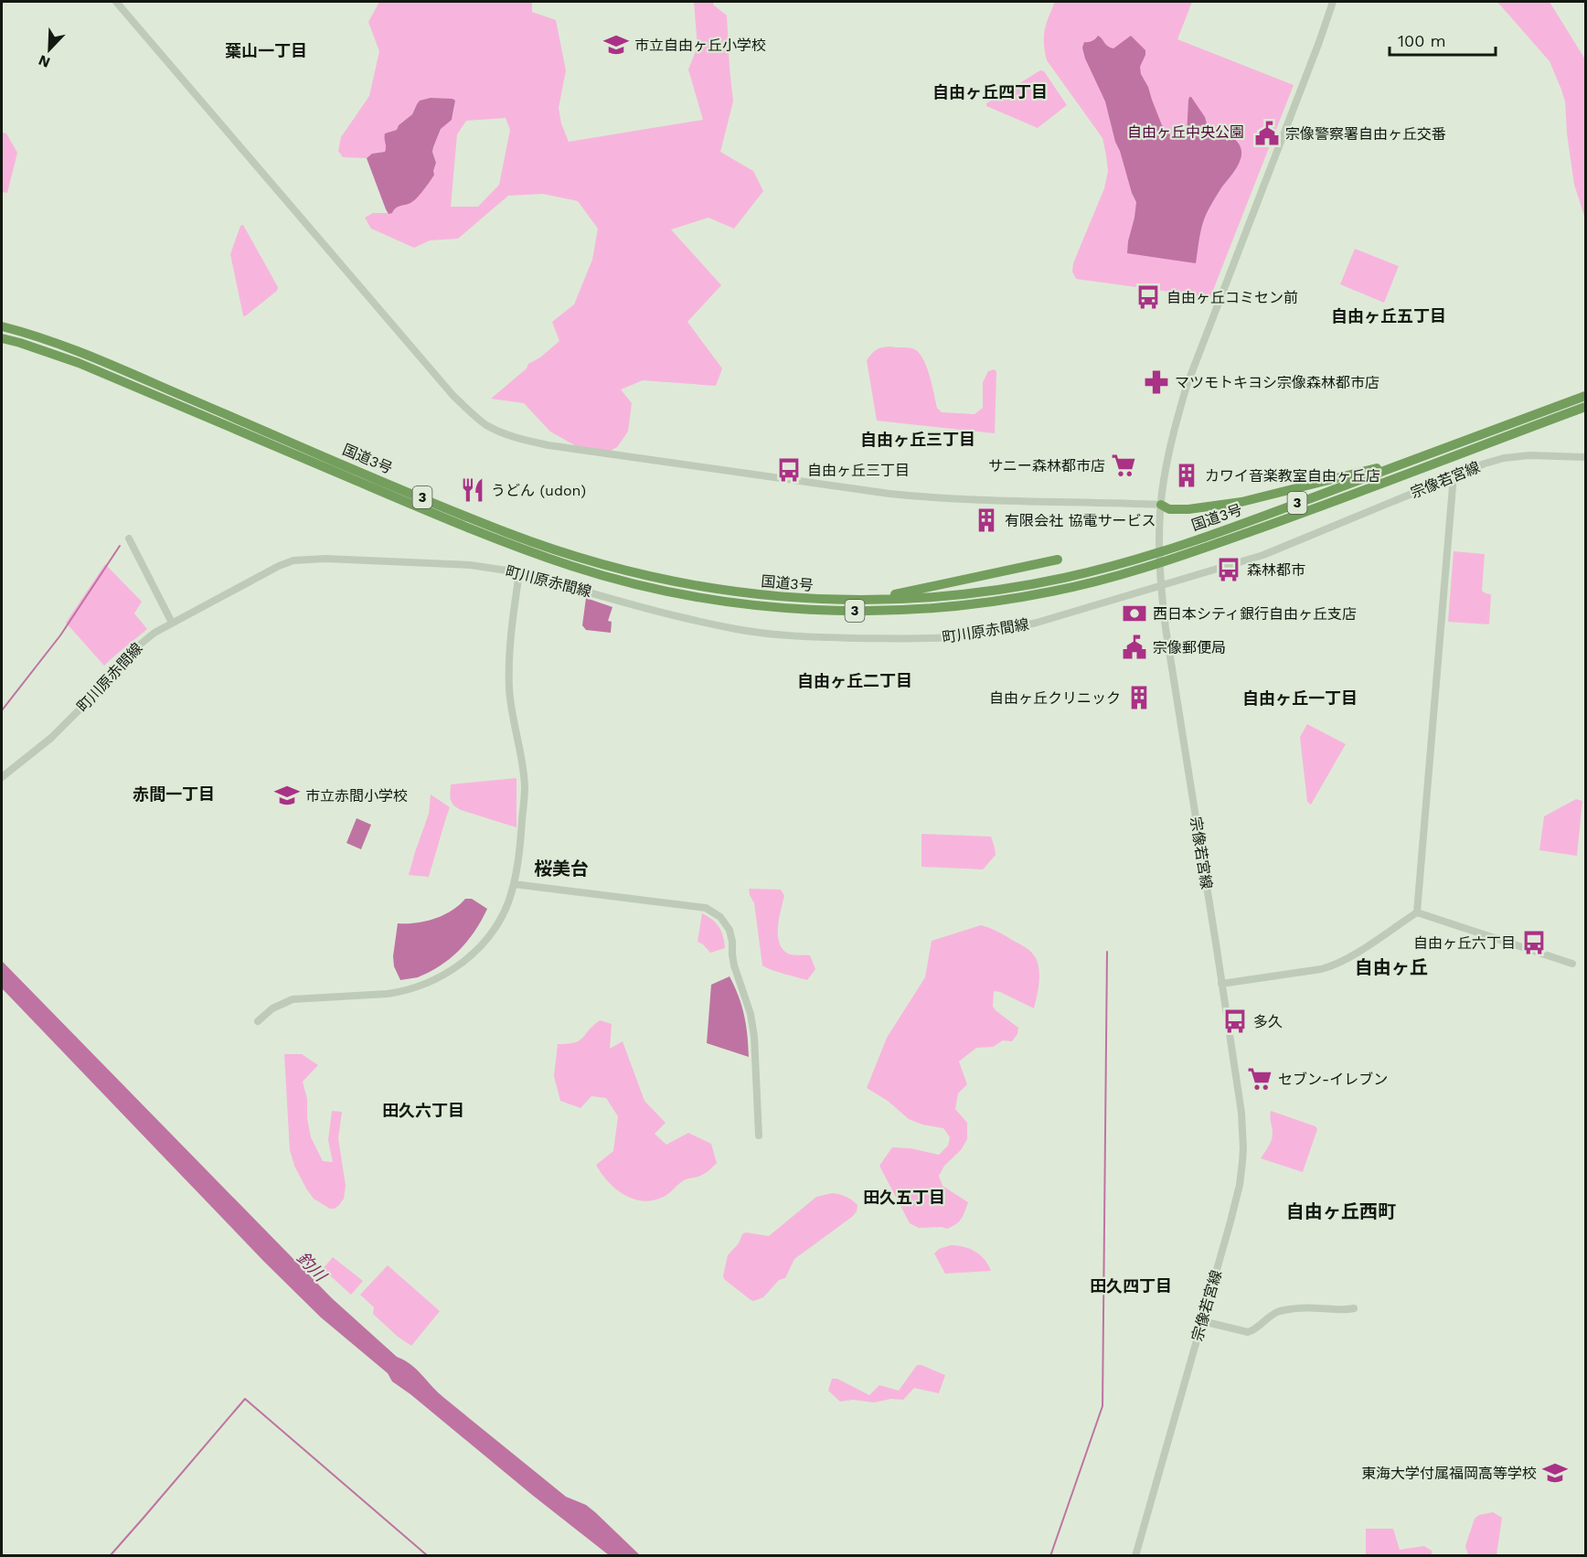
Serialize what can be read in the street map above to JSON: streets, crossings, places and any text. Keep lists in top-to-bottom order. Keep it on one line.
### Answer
{"streets":{"highway":["国道3号","3"],"street":["宗像若宮線","町川原赤間線"]},"crossings":[["宗像若宮線","町川原赤間線"]],"districts":["葉山一丁目","自由ヶ丘四丁目","自由ヶ丘五丁目","自由ヶ丘三丁目","自由ヶ丘二丁目","自由ヶ丘一丁目","赤間一丁目","桜美台","自由ヶ丘","田久六丁目","田久五丁目","自由ヶ丘西町","田久四丁目"],"water":["釣川"],"parks":["自由ヶ丘中央公園"],"places":{"school or university":["市立自由ヶ丘小学校","市立赤間小学校","東海大学付属福岡高等学校"],"public building":["宗像警察署自由ヶ丘交番","宗像郵便局"],"bus stop":["自由ヶ丘コミセン前","自由ヶ丘三丁目","森林都市","自由ヶ丘六丁目","多久"],"pharmacy":["マツモトキヨシ宗像森林都市店"],"supermarket":["サニー森林都市店","セブン-イレブン"],"building":["カワイ音楽教室自由ヶ丘店","有限会社 協電サービス","自由ヶ丘クリニック"],"restaurant":["うどん (udon)"],"bank":["西日本シティ銀行自由ヶ丘支店"]},"scale_bar":"100 m","north":"bottom left"}
